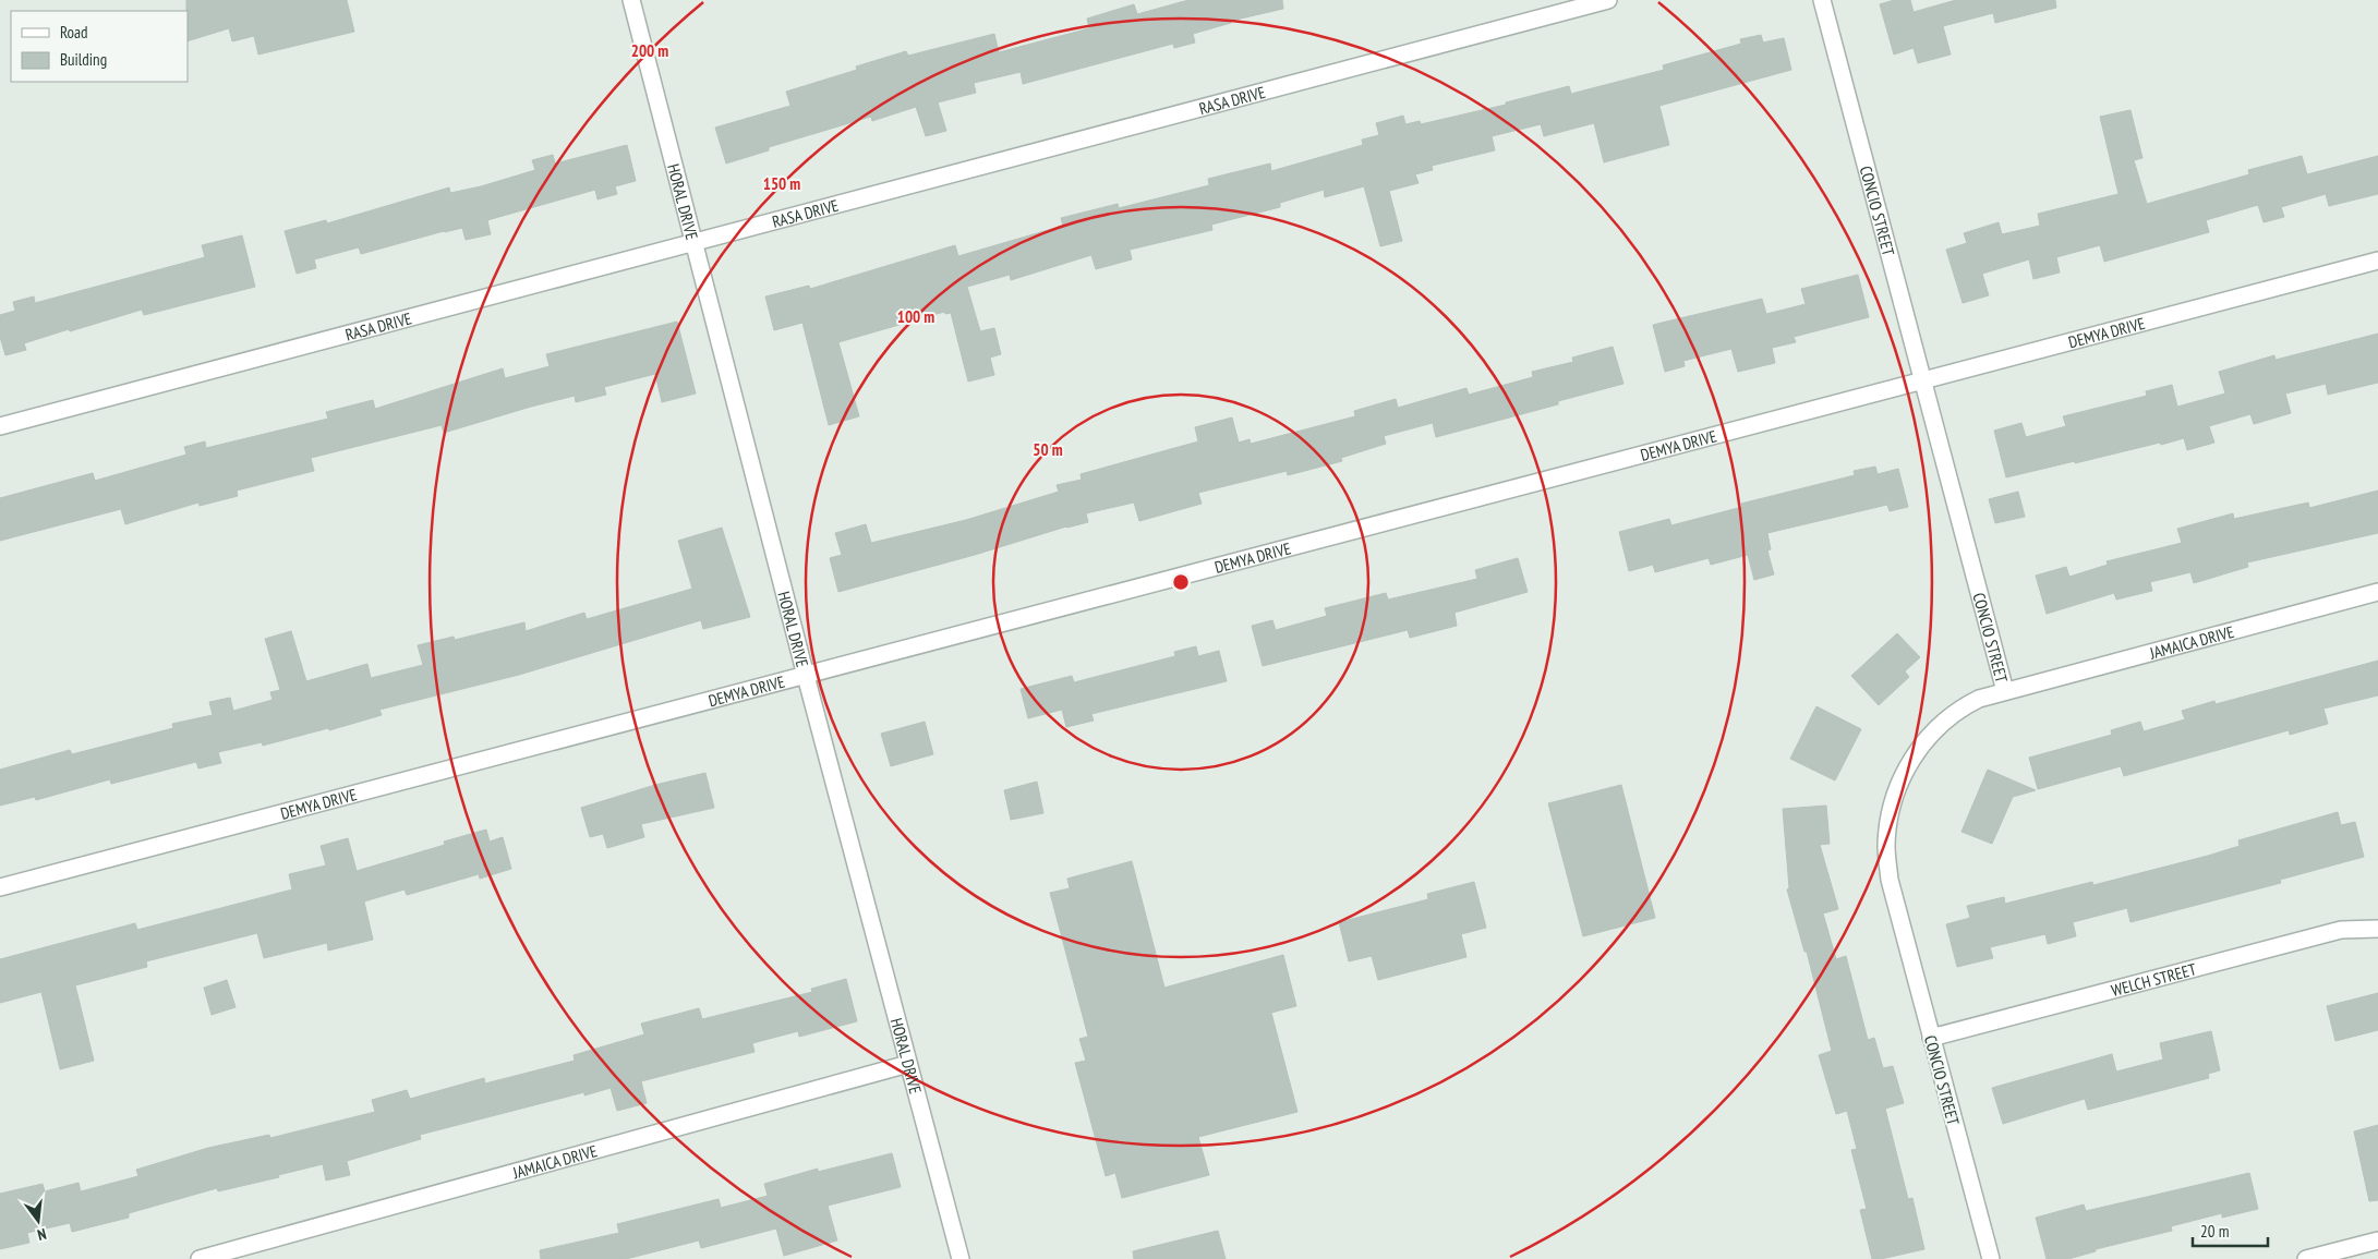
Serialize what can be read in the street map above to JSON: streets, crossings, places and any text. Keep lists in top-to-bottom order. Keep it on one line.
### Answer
{"streets":{"street":["RASA DRIVE","HORAL DRIVE","CONCIO STREET","DEMYA DRIVE","JAMAICA DRIVE","WELCH STREET"]},"crossings":[["RASA DRIVE","HORAL DRIVE"],["HORAL DRIVE","DEMYA DRIVE"],["HORAL DRIVE","JAMAICA DRIVE"],["CONCIO STREET","DEMYA DRIVE"],["CONCIO STREET","JAMAICA DRIVE"],["CONCIO STREET","WELCH STREET"]],"legend":["Road","Building"],"scale_bar":"20 m","north":"bottom","rings":["200 m","150 m","100 m","50 m"]}
